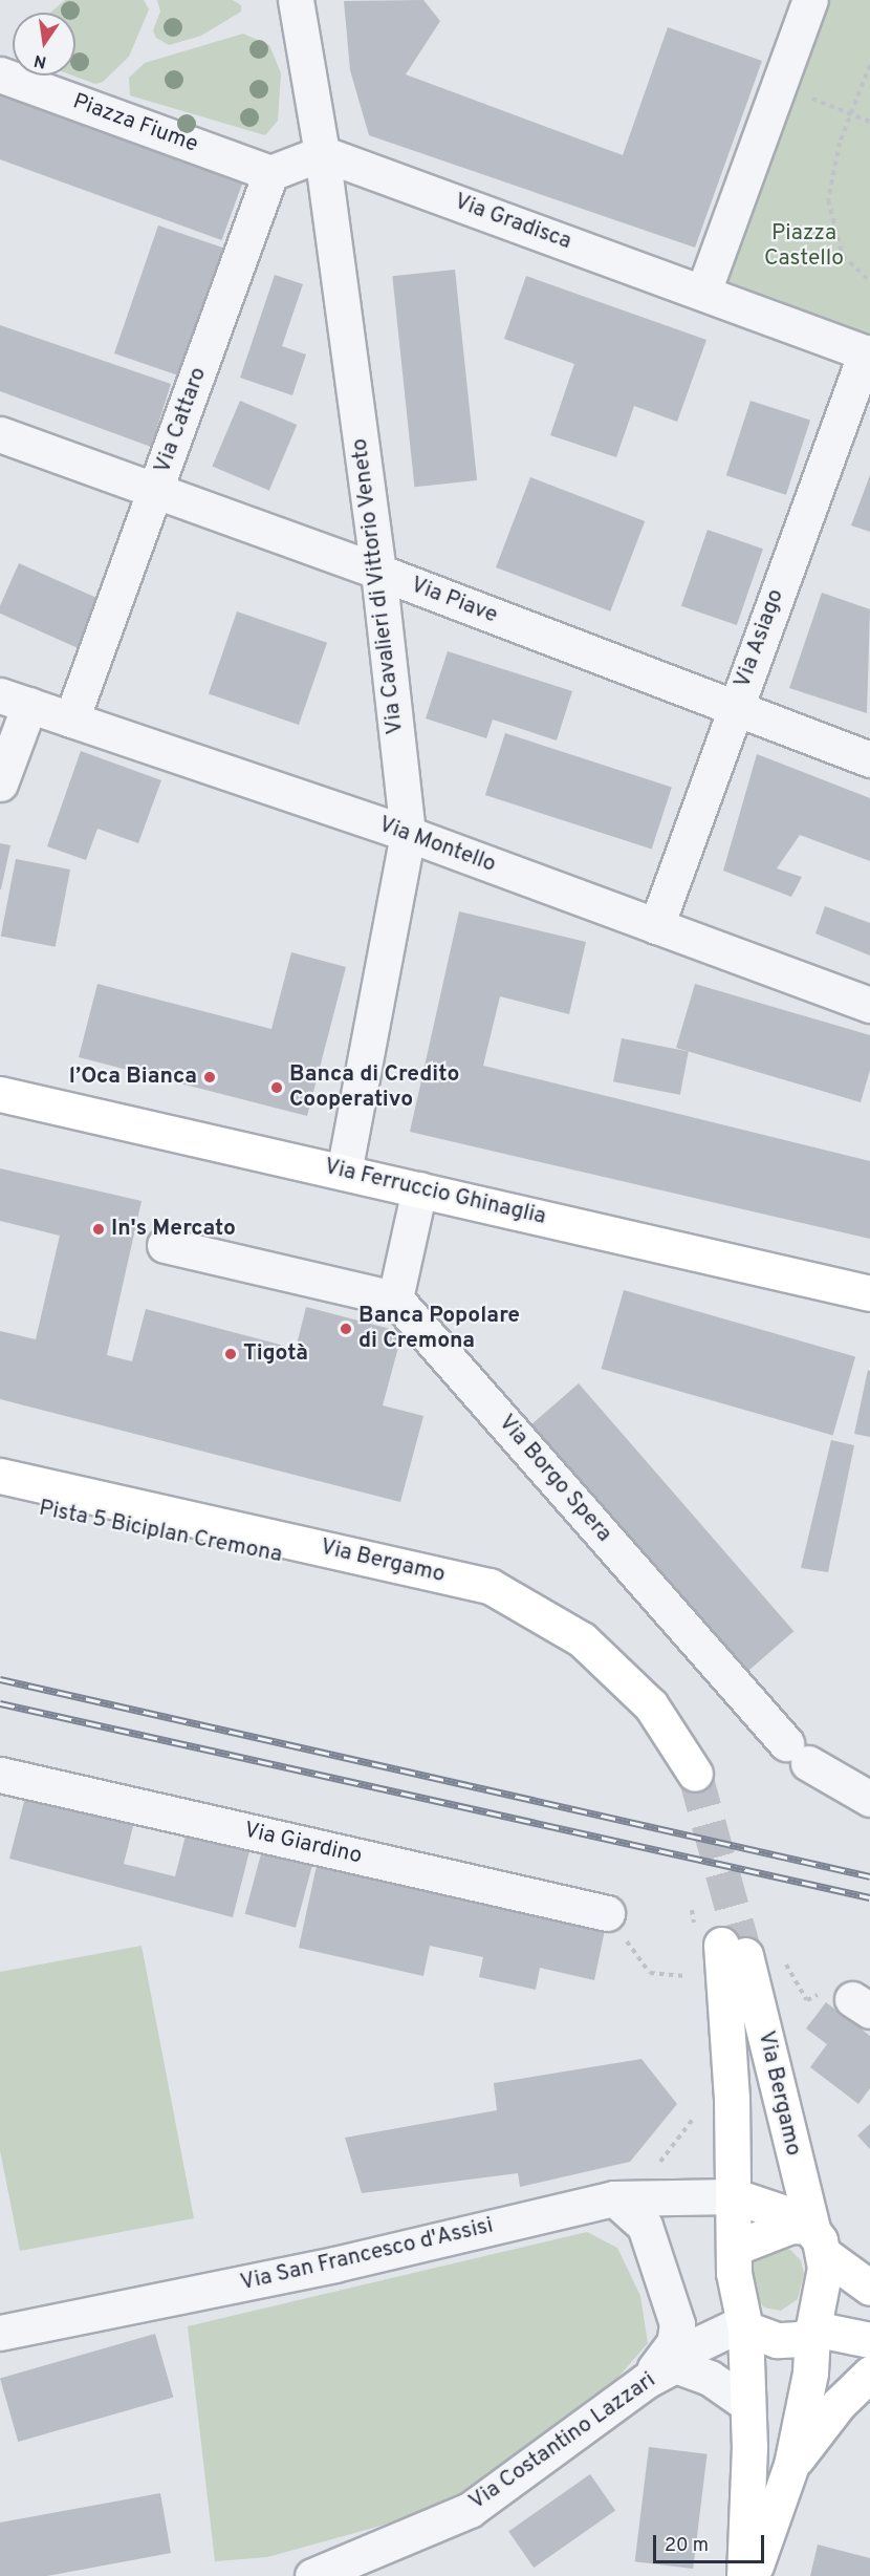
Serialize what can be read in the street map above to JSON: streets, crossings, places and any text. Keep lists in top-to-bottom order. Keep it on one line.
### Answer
{"streets":{"main road":["Via Ferruccio Ghinaglia","Via Bergamo"],"street":["Piazza Fiume","Via Gradisca","Via Cattaro","Via Cavalieri di Vittorio Veneto","Via Piave","Via Asiago","Via Montello","Via Borgo Spera","Via Giardino","Via San Francesco d'Assisi","Via Costantino Lazzari"]},"crossings":[["Piazza Fiume","Via Cattaro"],["Via Gradisca","Via Cavalieri di Vittorio Veneto"],["Via Cattaro","Via Piave"],["Via Cattaro","Via Montello"],["Via Cavalieri di Vittorio Veneto","Via Piave"],["Via Cavalieri di Vittorio Veneto","Via Montello"],["Via Cavalieri di Vittorio Veneto","Via Ferruccio Ghinaglia"],["Via Piave","Via Asiago"],["Via Asiago","Via Montello"],["Via Bergamo","Via San Francesco d'Assisi"],["Via Bergamo","Via Costantino Lazzari"]],"parks":["Piazza Castello"],"places":["l’Oca Bianca","Banca di Credito Cooperativo","In's Mercato","Banca Popolare di Cremona","Tigotà"],"scale_bar":"20 m","north":"bottom"}
